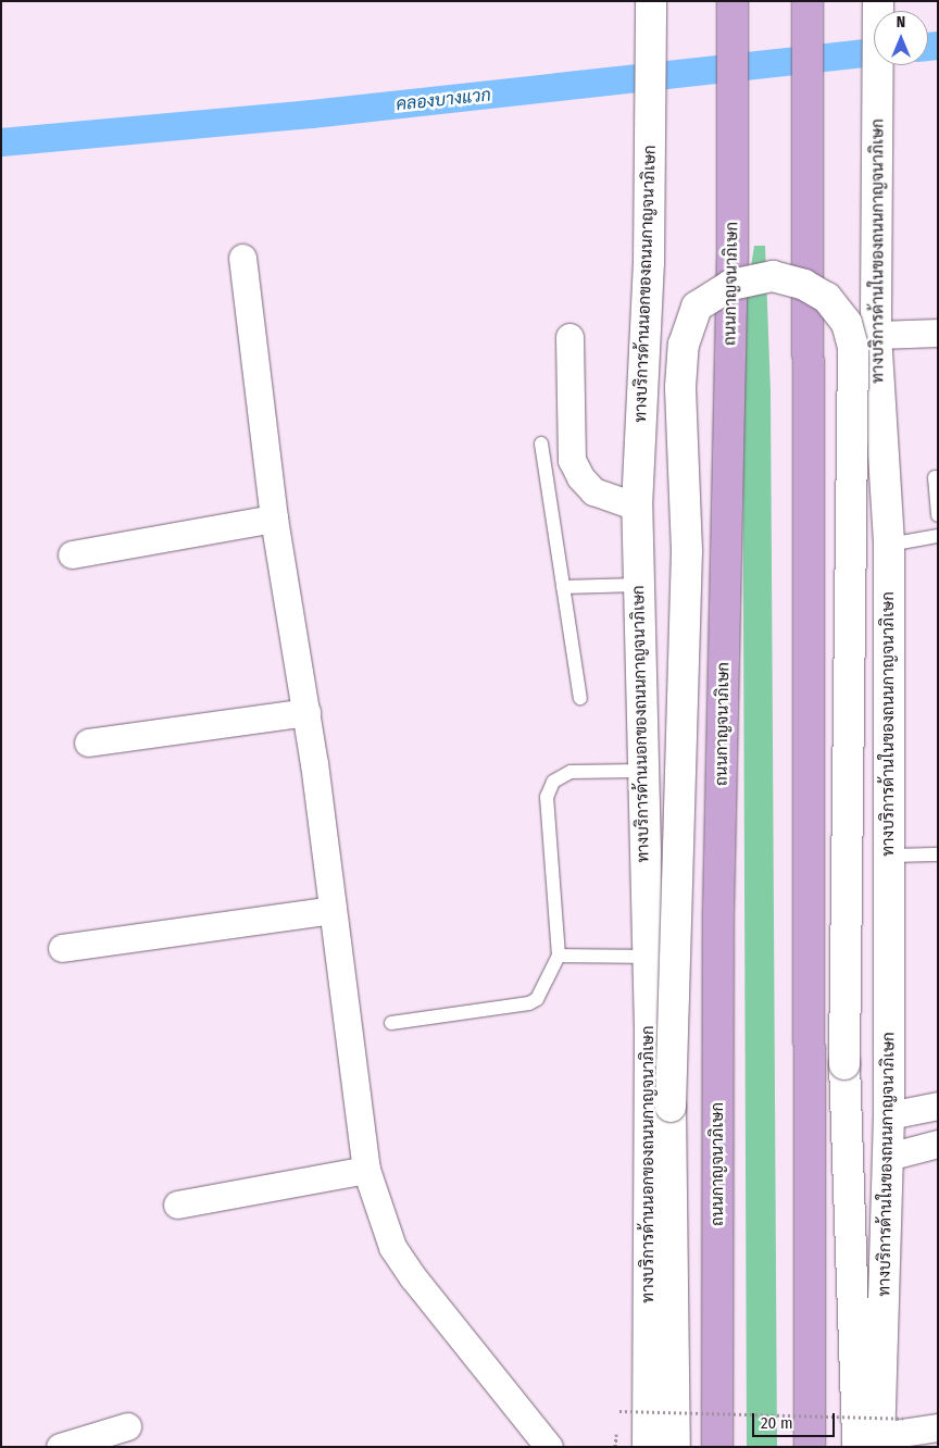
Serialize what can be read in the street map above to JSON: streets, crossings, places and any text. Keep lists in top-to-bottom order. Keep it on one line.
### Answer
{"streets":{"highway":["ถนนกาญจนาภิเษก"],"main road":["ทางบริการด้านในของถนนกาญจนาภิเษก","ทางบริการด้านนอกของถนนกาญจนาภิเษก"]},"water":["คลองบางแวก"],"scale_bar":"20 m","north":"top"}
